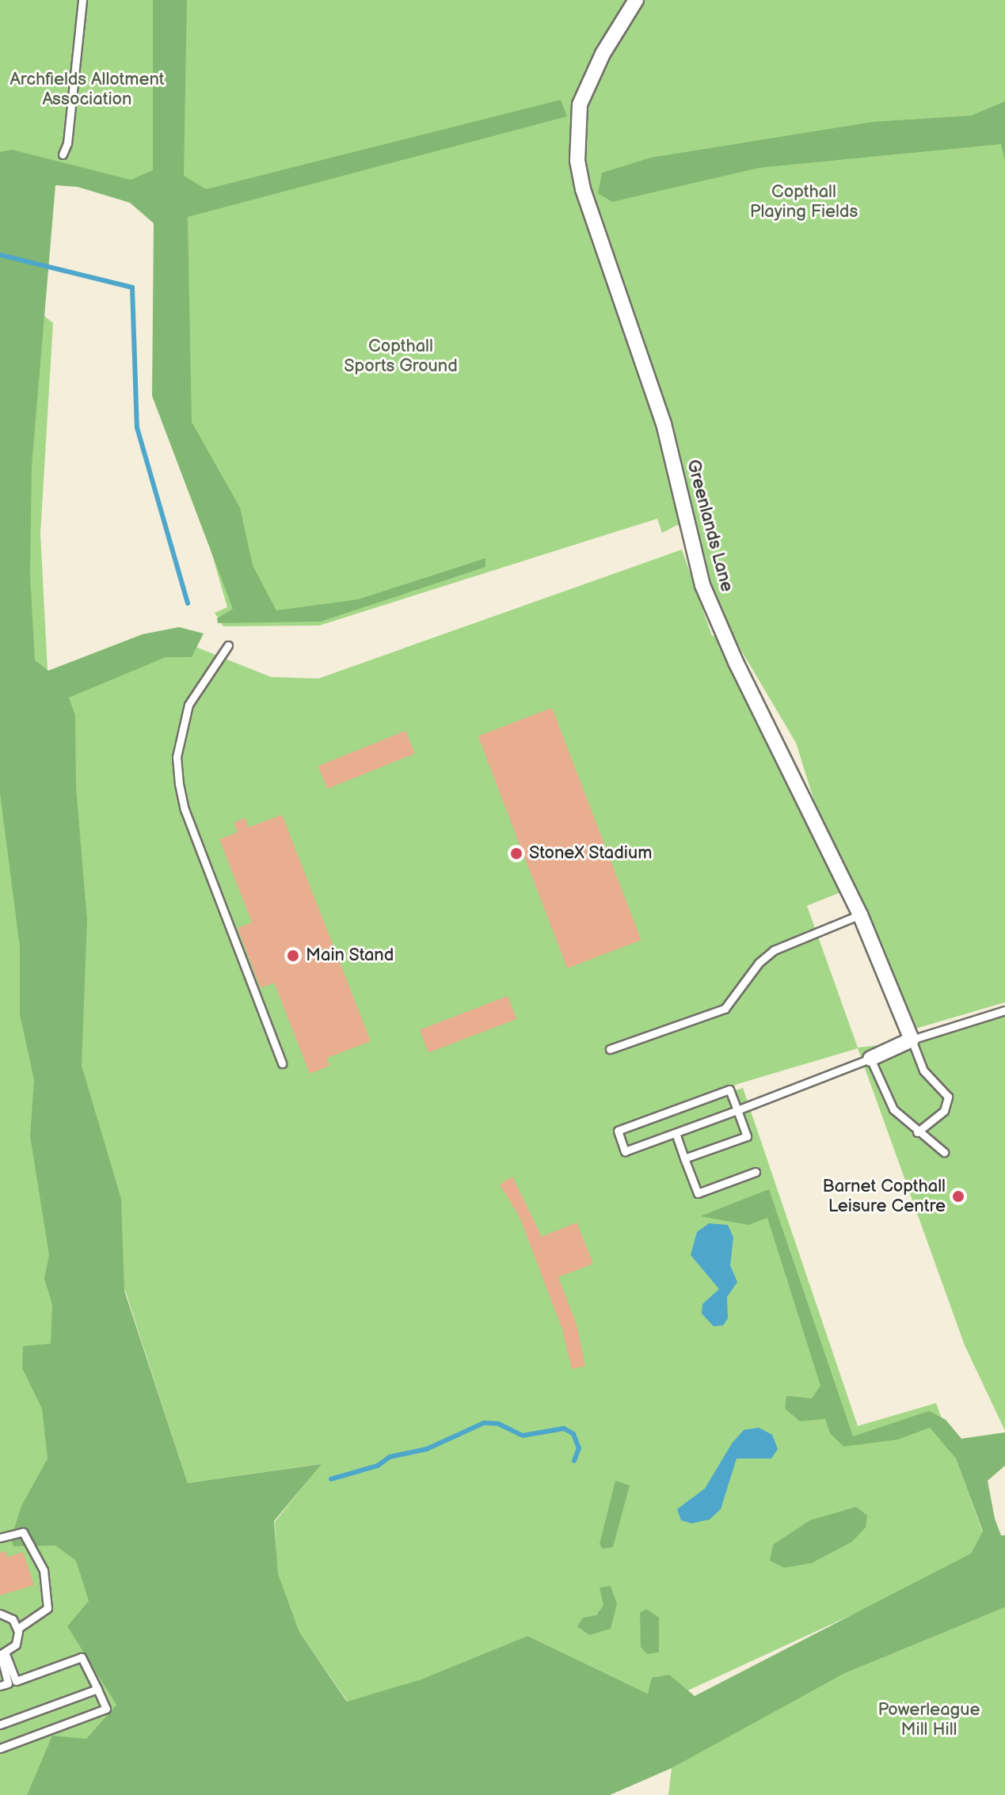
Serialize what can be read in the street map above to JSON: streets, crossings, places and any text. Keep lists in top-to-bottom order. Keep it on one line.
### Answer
{"streets":{"street":["Greenlands Lane"]},"parks":["Archfields Allotment Association","Copthall Playing Fields","Copthall Sports Ground","Powerleague Mill Hill"],"places":["StoneX Stadium","Main Stand","Barnet Copthall Leisure Centre"]}
